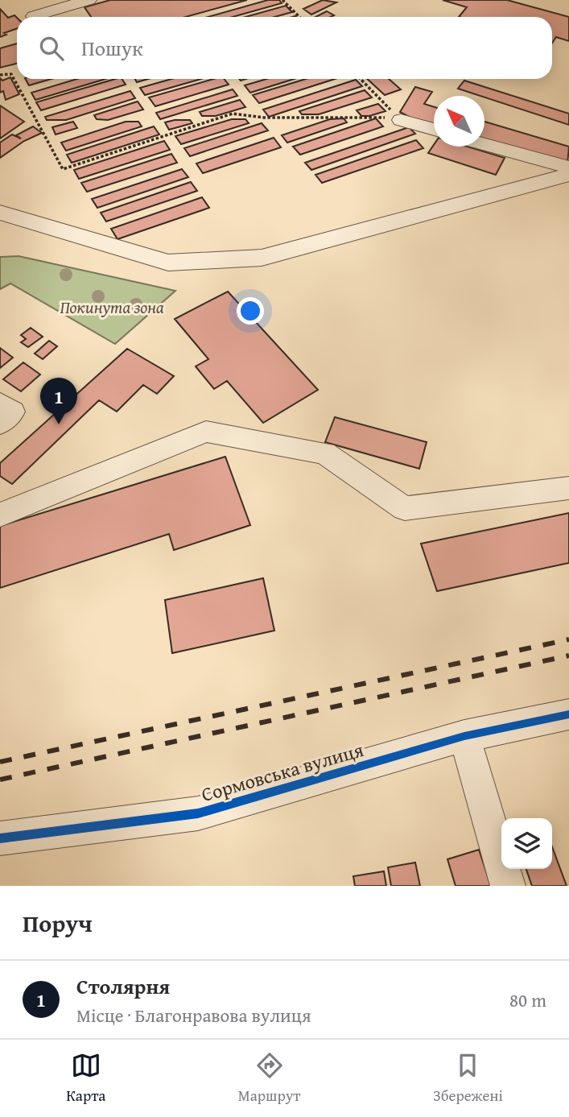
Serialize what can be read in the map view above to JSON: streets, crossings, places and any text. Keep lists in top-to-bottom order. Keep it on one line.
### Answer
{"streets":{"street":["Сормовська вулиця"]},"parks":["Покинута зона"],"north":"top left","page":{"search":"Пошук","pins":"1","heading":"Поруч","list":[{"mark":"1","name":"Столярня","note":"Місце · Благонравова вулиця","value":"80 m"}],"nav":["Карта","Маршрут","Збережені"]}}
